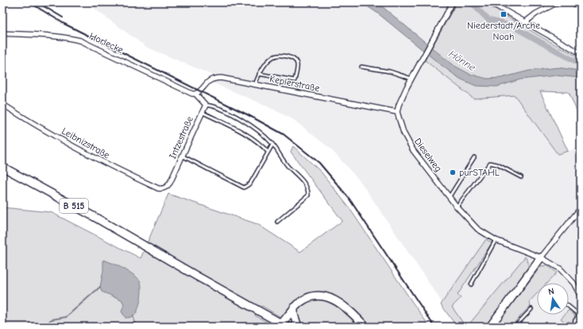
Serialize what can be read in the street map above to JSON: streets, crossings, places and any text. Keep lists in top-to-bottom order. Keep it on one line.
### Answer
{"streets":{"main road":["B 515"],"street":["Horlecke","Keplerstraße","Intzestraße","Leibnizstraße","Dieselweg"]},"crossings":[["Horlecke","Keplerstraße"],["Keplerstraße","Dieselweg"],["Intzestraße","Leibnizstraße"]],"water":["Hönne"],"places":{"transit":["Niederstadt/Arche Noah"],"other":["purSTAHL"]},"north":"top"}
